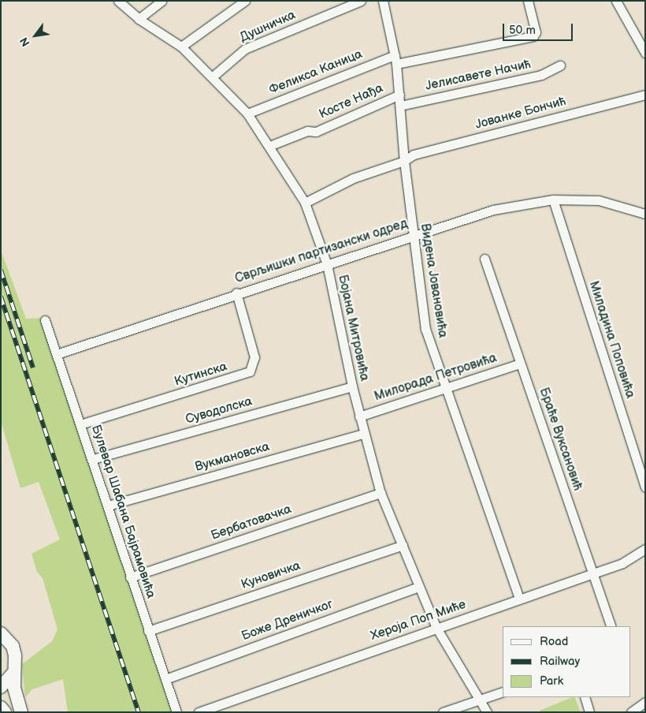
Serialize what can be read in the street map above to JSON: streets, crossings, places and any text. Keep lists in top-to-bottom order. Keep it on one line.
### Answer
{"streets":{"street":["Душничка","Феликса Каница","Јелисавете Начић","Косте Нађа","Јованке Бончић","Сврљишки партизански одред","Видена Јовановића","Бојана Митровића","Миладина Поповића","Кутинска","Милорада Петровића","Суводолска","Браће Вуксановић","Вукмановска","Булевар Шабана Бајрамовића","Бербатовачка","Куновичка","Боже Дреничког","Хероја Поп Миће"]},"crossings":[["Душничка","Бојана Митровића"],["Феликса Каница","Видена Јовановића"],["Феликса Каница","Бојана Митровића"],["Јелисавете Начић","Видена Јовановића"],["Косте Нађа","Видена Јовановића"],["Косте Нађа","Бојана Митровића"],["Јованке Бончић","Видена Јовановића"],["Јованке Бончић","Бојана Митровића"],["Сврљишки партизански одред","Видена Јовановића"],["Сврљишки партизански одред","Бојана Митровића"],["Сврљишки партизански одред","Миладина Поповића"],["Сврљишки партизански одред","Кутинска"],["Сврљишки партизански одред","Булевар Шабана Бајрамовића"],["Видена Јовановића","Милорада Петровића"],["Видена Јовановића","Хероја Поп Миће"],["Бојана Митровића","Милорада Петровића"],["Бојана Митровића","Суводолска"],["Бојана Митровића","Вукмановска"],["Бојана Митровића","Бербатовачка"],["Бојана Митровића","Куновичка"],["Бојана Митровића","Боже Дреничког"],["Бојана Митровића","Хероја Поп Миће"],["Кутинска","Булевар Шабана Бајрамовића"],["Милорада Петровића","Браће Вуксановић"],["Суводолска","Булевар Шабана Бајрамовића"],["Браће Вуксановић","Хероја Поп Миће"],["Вукмановска","Булевар Шабана Бајрамовића"],["Булевар Шабана Бајрамовића","Бербатовачка"],["Булевар Шабана Бајрамовића","Куновичка"],["Булевар Шабана Бајрамовића","Боже Дреничког"]],"legend":["Road","Railway","Park"],"scale_bar":"50 m","north":"bottom left"}
